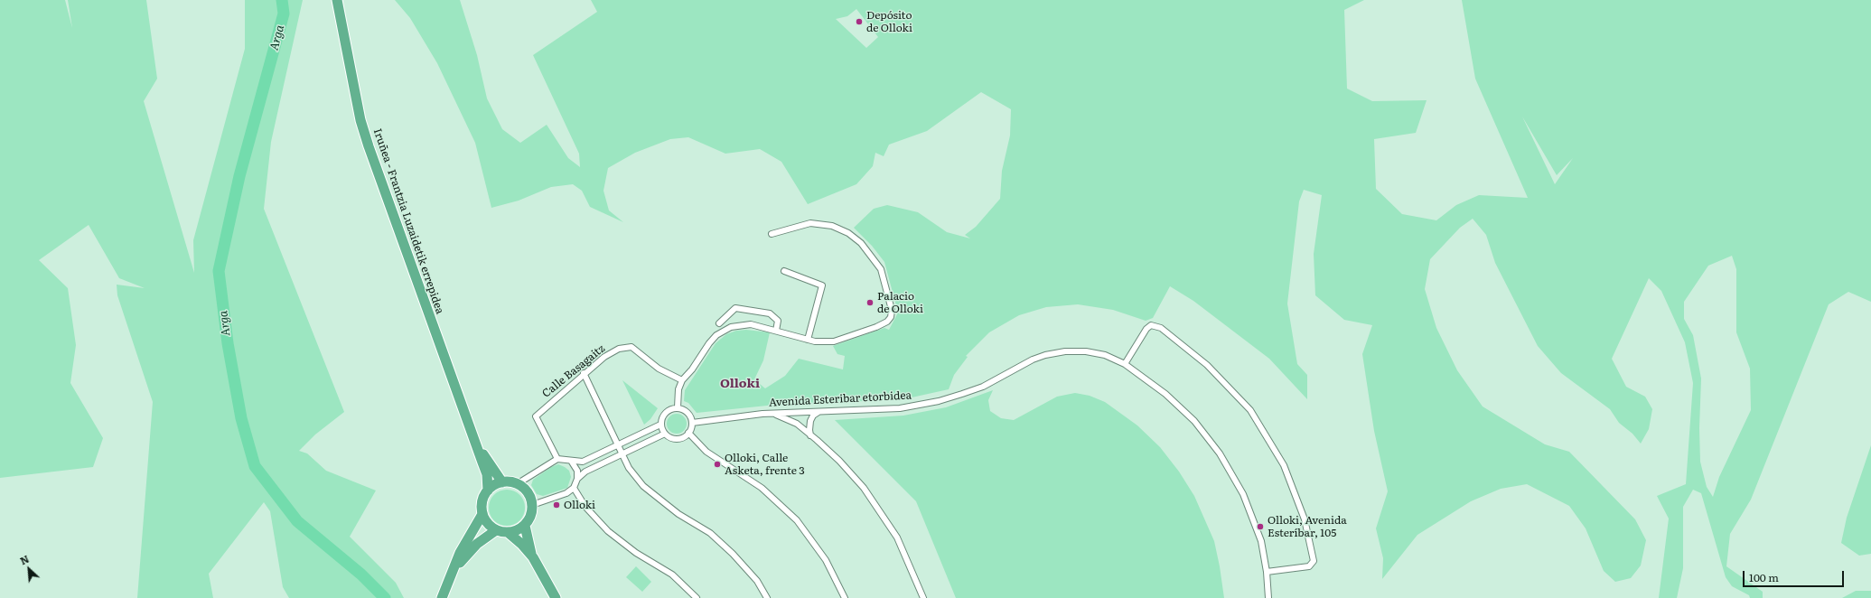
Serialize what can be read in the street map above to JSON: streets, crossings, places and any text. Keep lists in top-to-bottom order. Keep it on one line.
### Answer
{"streets":{"highway":["Iruñea - Frantzia Luzaidetik errepidea"],"street":["Calle Basagaitz","Avenida Esteribar etorbidea"]},"districts":["Olloki"],"water":["Arga"],"places":["Depósito de Olloki","Palacio de Olloki","Olloki, Calle Asketa, frente 3","Olloki","Olloki, Avenida Esteríbar, 105"],"scale_bar":"100 m","north":"top left"}
